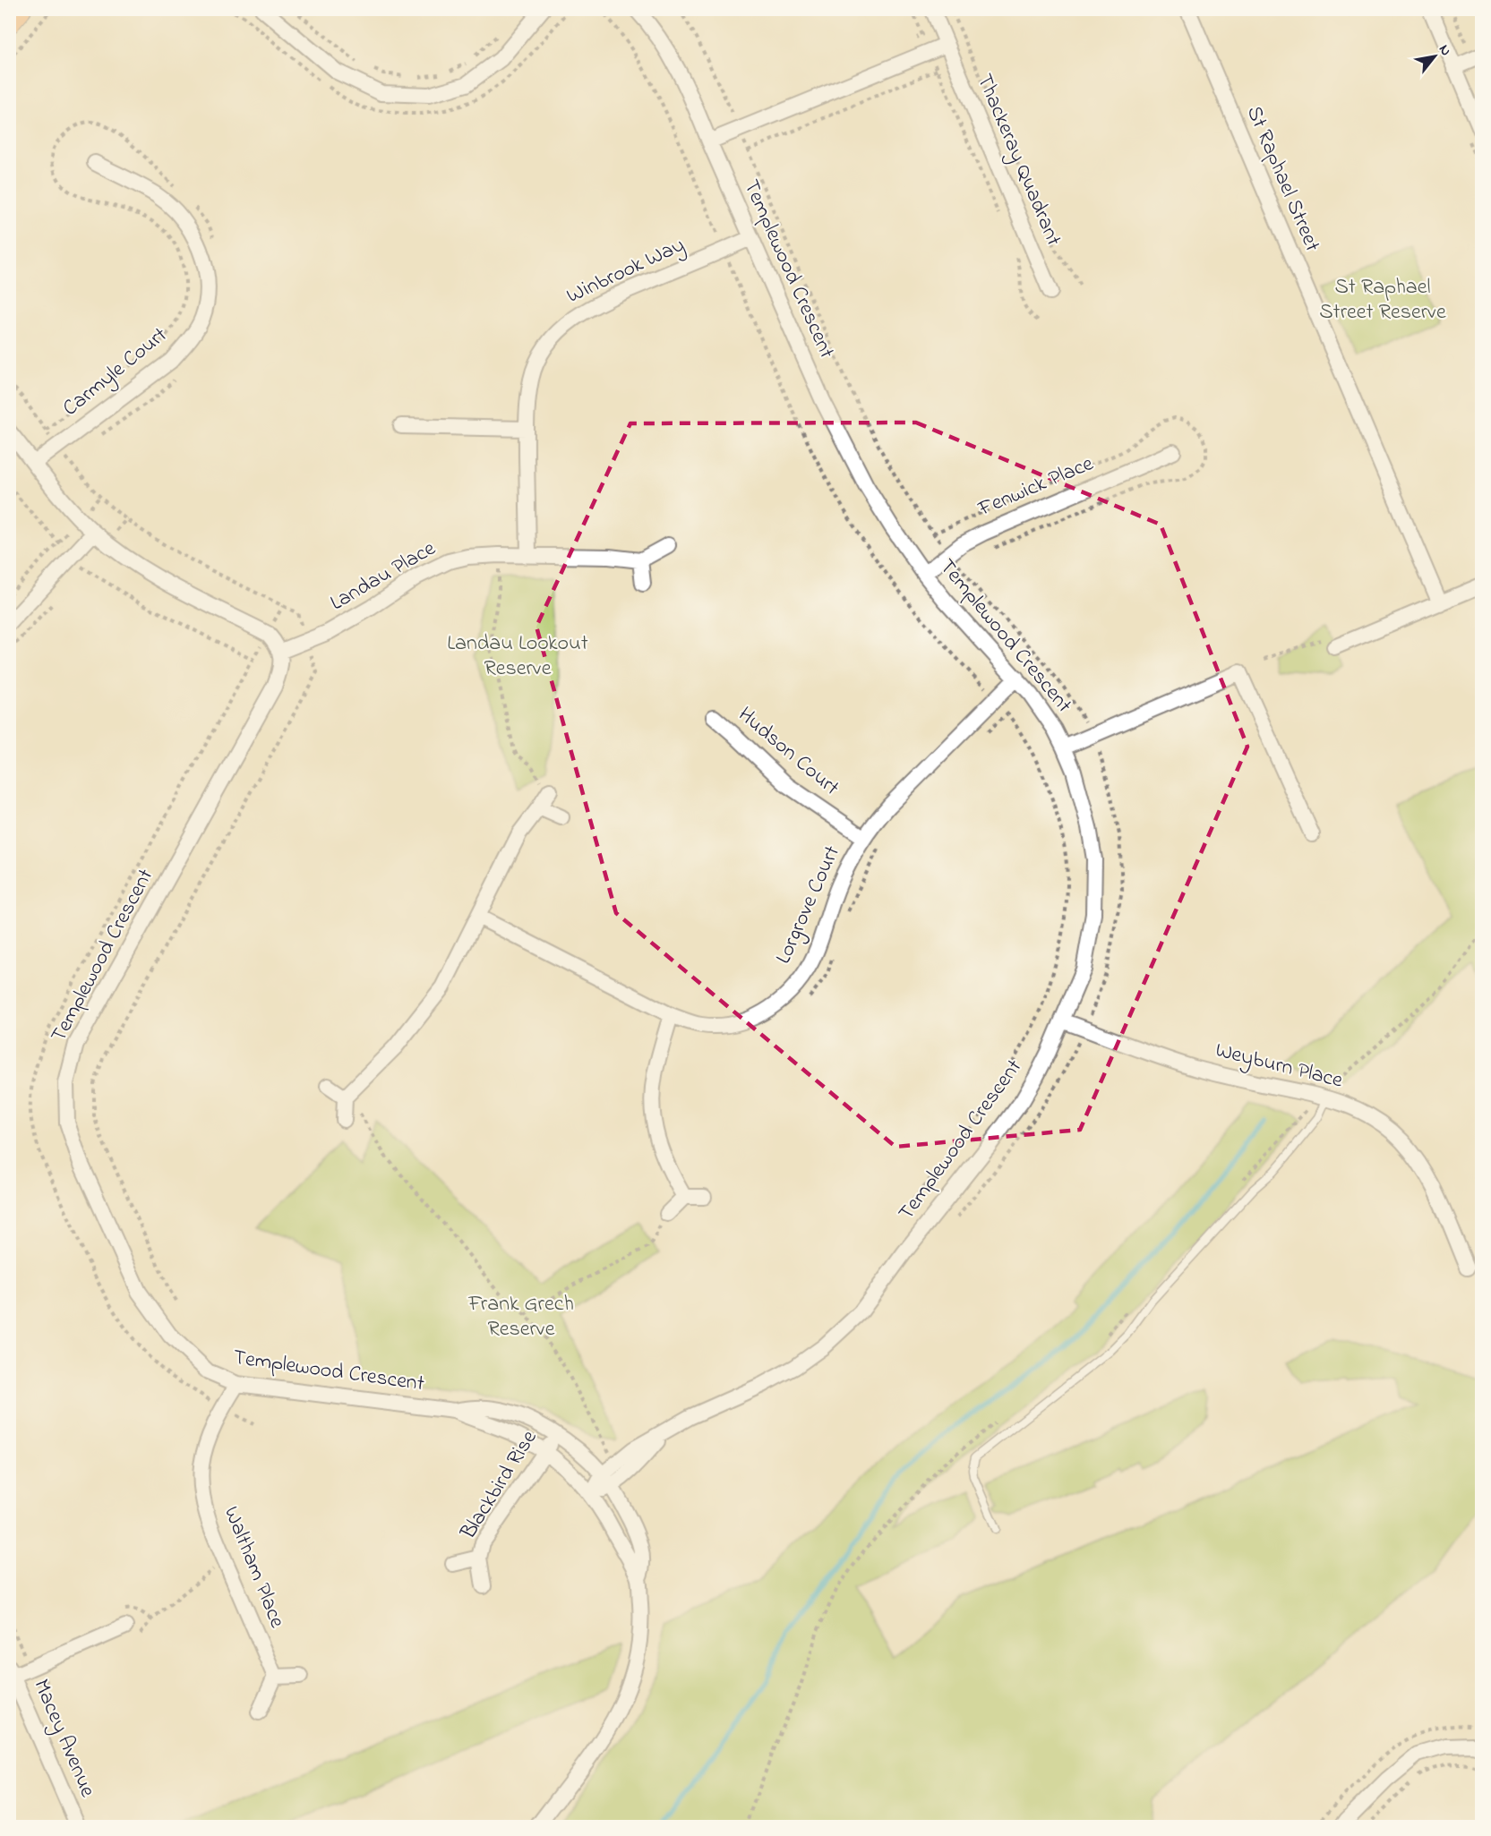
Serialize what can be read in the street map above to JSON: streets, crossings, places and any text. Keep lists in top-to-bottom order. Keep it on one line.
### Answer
{"streets":{"street":["Thackeray Quadrant","St Raphael Street","Templewood Crescent","Winbrook Way","Carmyle Court","Fenwick Place","Landau Place","Hudson Court","Lorgrove Court","Weyburn Place","Blackbird Rise","Waltham Place","Macey Avenue"]},"crossings":[["Templewood Crescent","Winbrook Way"],["Templewood Crescent","Fenwick Place"],["Templewood Crescent","Landau Place"],["Templewood Crescent","Lorgrove Court"],["Templewood Crescent","Weyburn Place"],["Templewood Crescent","Blackbird Rise"],["Templewood Crescent","Waltham Place"],["Winbrook Way","Landau Place"],["Hudson Court","Lorgrove Court"]],"parks":["St Raphael Street Reserve","Landau Lookout Reserve","Frank Grech Reserve"],"north":"top right"}
